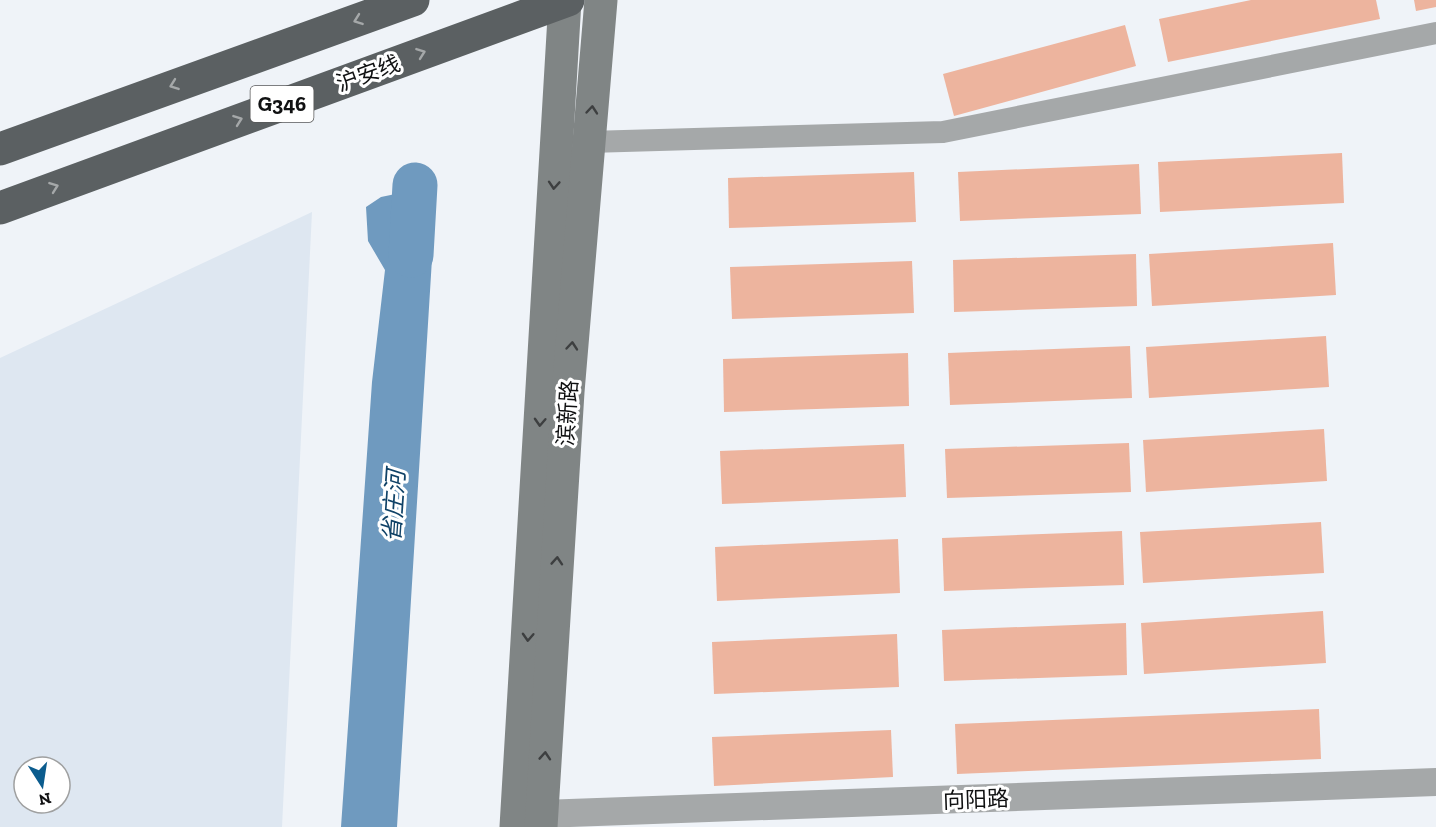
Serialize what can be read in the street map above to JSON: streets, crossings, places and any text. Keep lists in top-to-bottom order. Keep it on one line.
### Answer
{"streets":{"highway":["沪安线","G346"],"main road":["滨新路"],"street":["向阳路"]},"crossings":[["沪安线","滨新路"],["滨新路","向阳路"]],"water":["省庄河"],"north":"bottom"}
